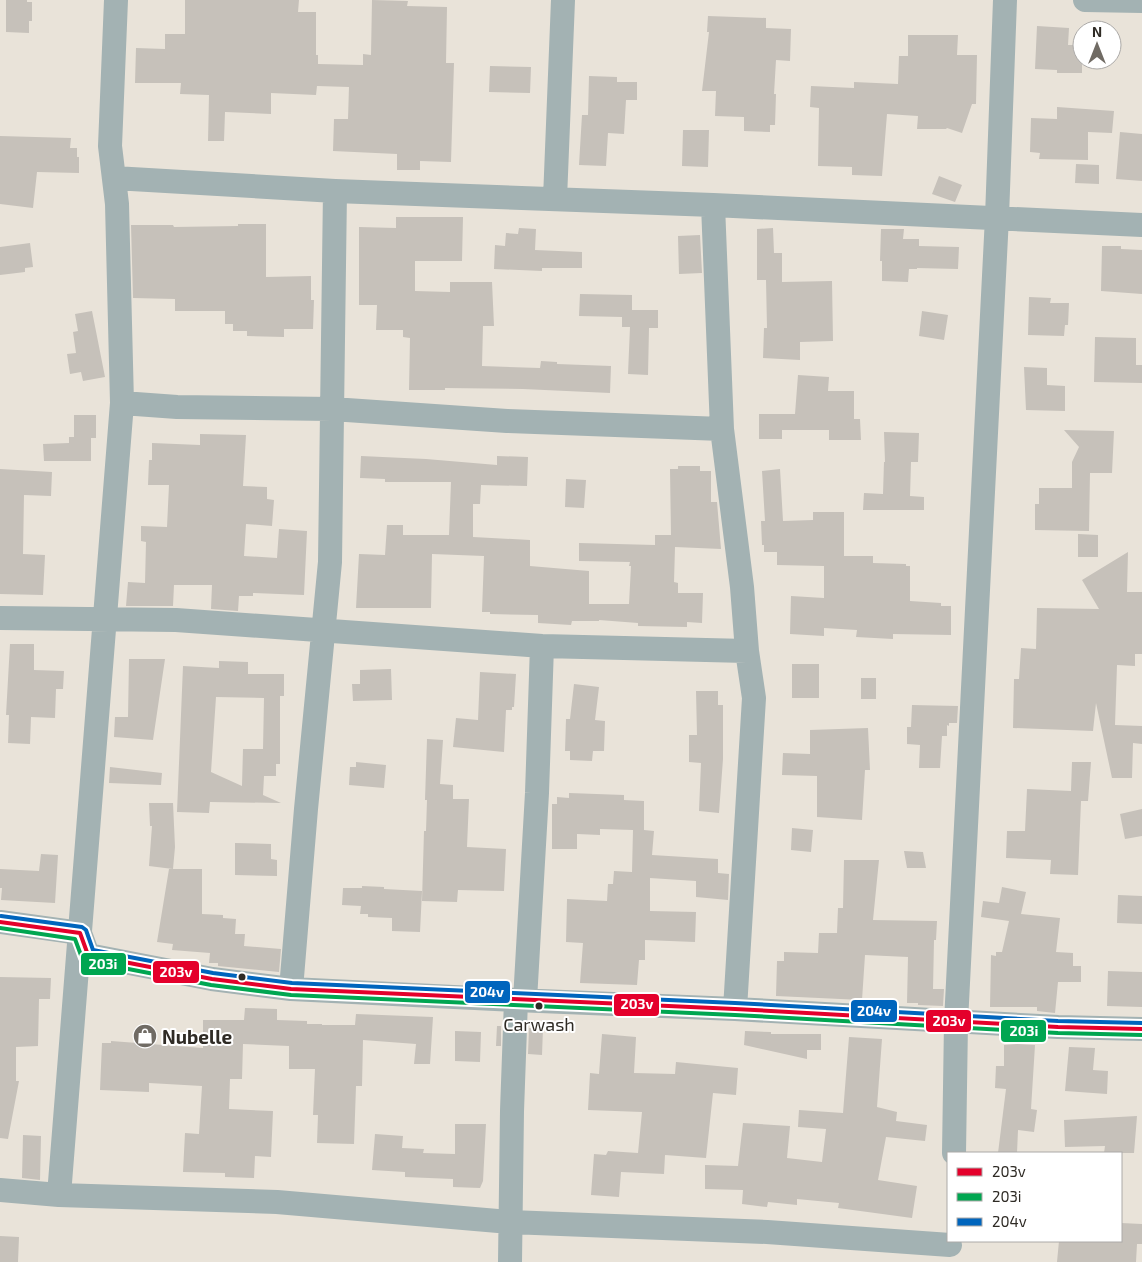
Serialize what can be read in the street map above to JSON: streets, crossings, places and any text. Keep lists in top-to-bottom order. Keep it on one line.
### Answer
{"places":{"other":["Carwash"],"shop":["Nubelle"]},"lines":["transit line 204v","transit line 203v","transit line 203i"],"legend":["203v","203i","204v"],"north":"top"}
